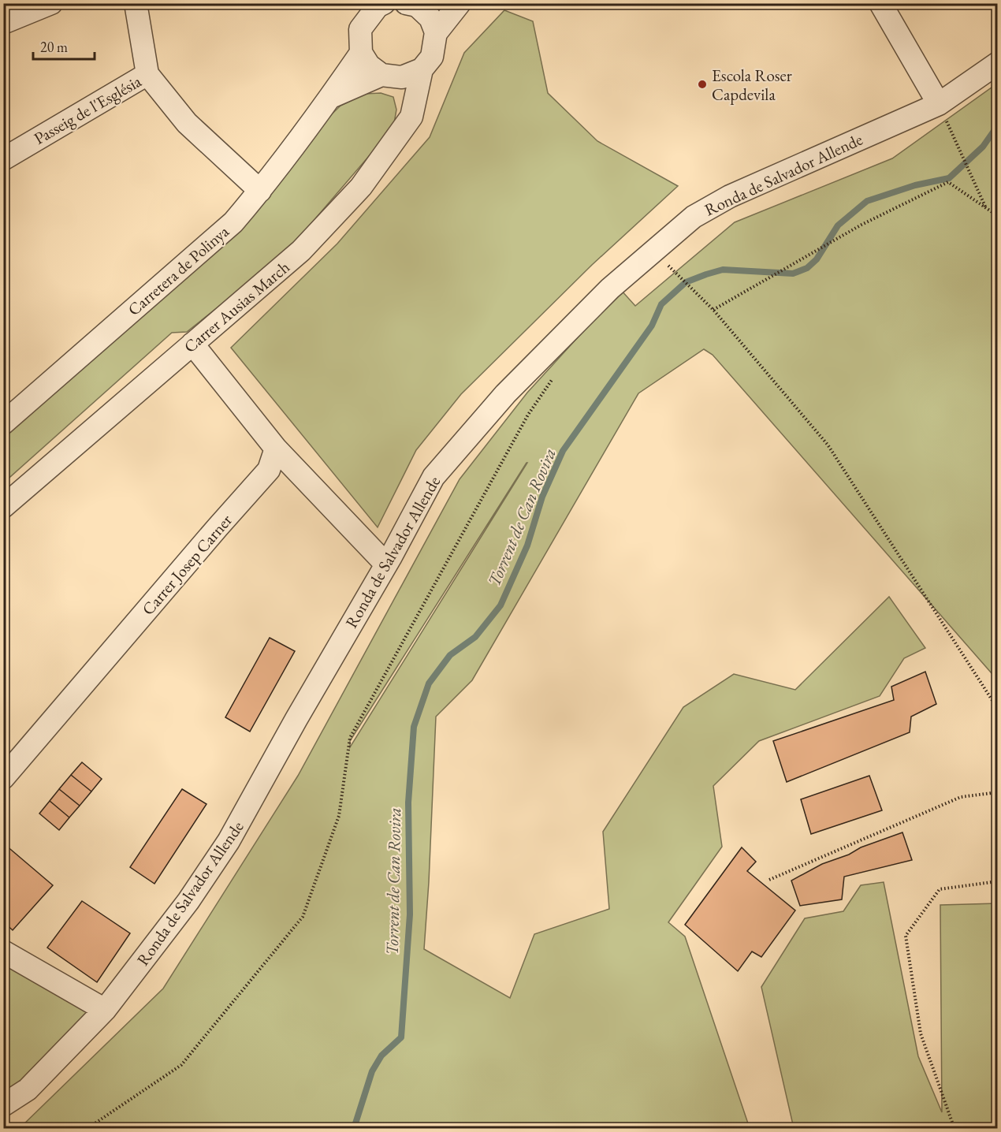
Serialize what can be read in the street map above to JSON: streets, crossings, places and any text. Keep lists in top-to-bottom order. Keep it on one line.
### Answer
{"streets":{"street":["Passeig de l'Església","Ronda de Salvador Allende","Carretera de Polinya","Carrer Ausias March","Carrer Josep Carner"]},"water":["Torrent de Can Rovira"],"places":["Escola Roser Capdevila"],"scale_bar":"20 m"}
